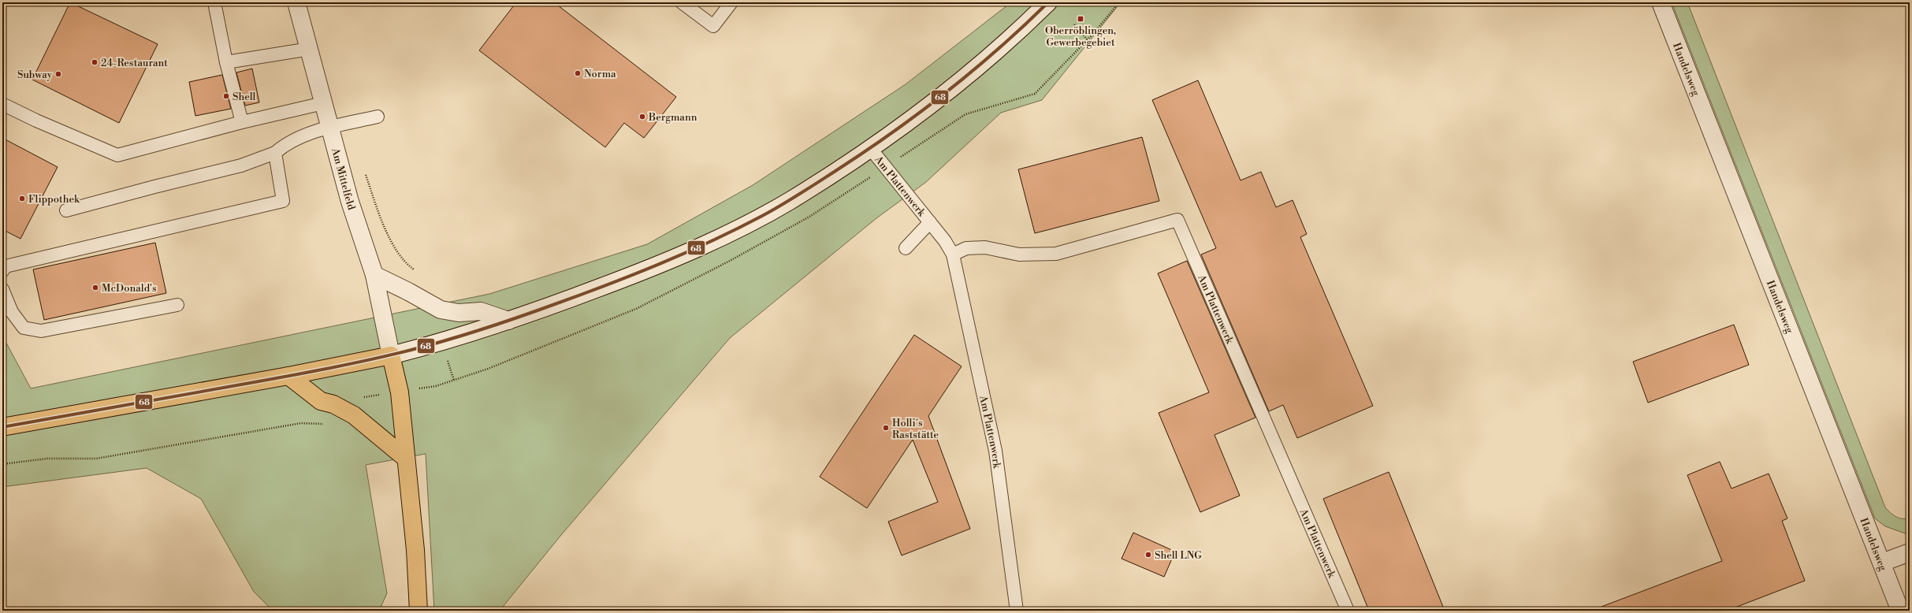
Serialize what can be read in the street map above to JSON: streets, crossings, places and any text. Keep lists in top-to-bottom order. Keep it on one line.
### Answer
{"streets":{"street":["Handelsweg","Am Mittelfeld"],"lane":["Am Plattenwerk"]},"places":{"transit":["Oberröblingen, Gewerbegebiet"],"other":["24-Restaurant","Norma","Subway","Shell","Bergmann","Flippothek","McDonald's","Holli´s Raststätte","Shell LNG"]},"lines":["transit line 68"]}
